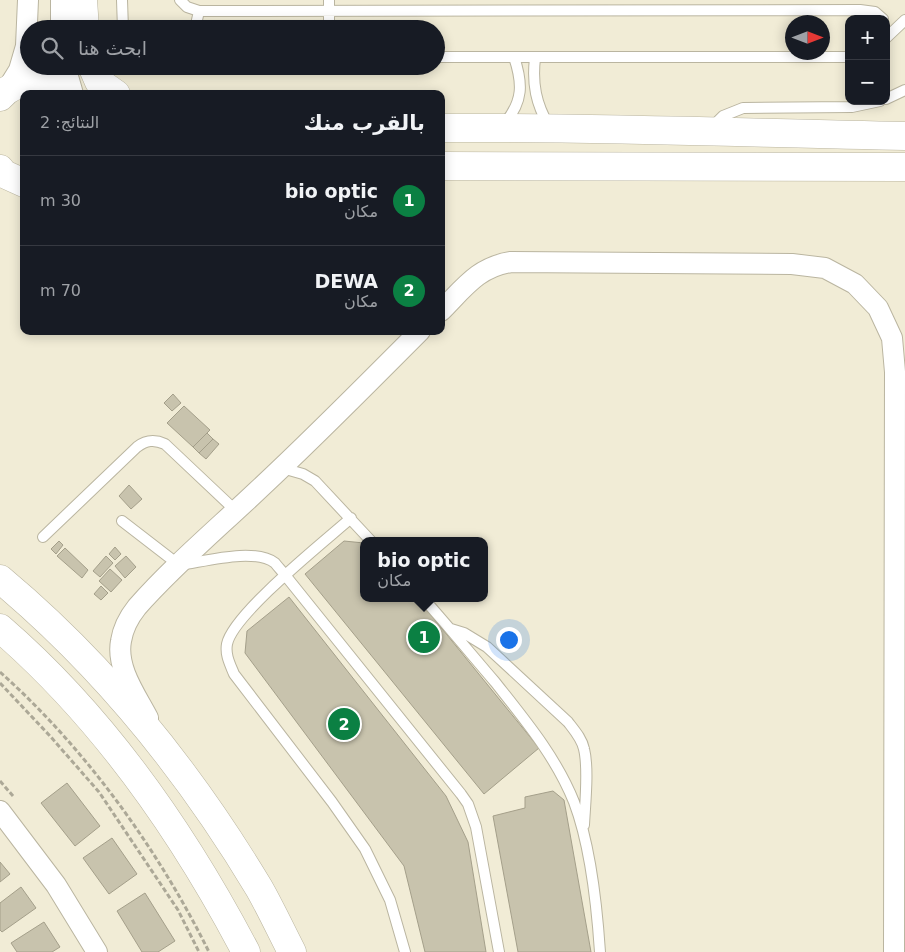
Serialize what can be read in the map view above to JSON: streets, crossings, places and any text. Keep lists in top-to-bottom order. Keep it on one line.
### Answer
{"north":"right","page":{"map_buttons":["+","−"],"search":"ابحث هنا","heading":["بالقرب منك","النتائج: 2"],"list":[{"mark":"1","name":"bio optic","note":"مكان","value":"30 m"},{"mark":"2","name":"DEWA","note":"مكان","value":"70 m"}],"popup":["bio optic","مكان"],"pins":["1","2"]}}
